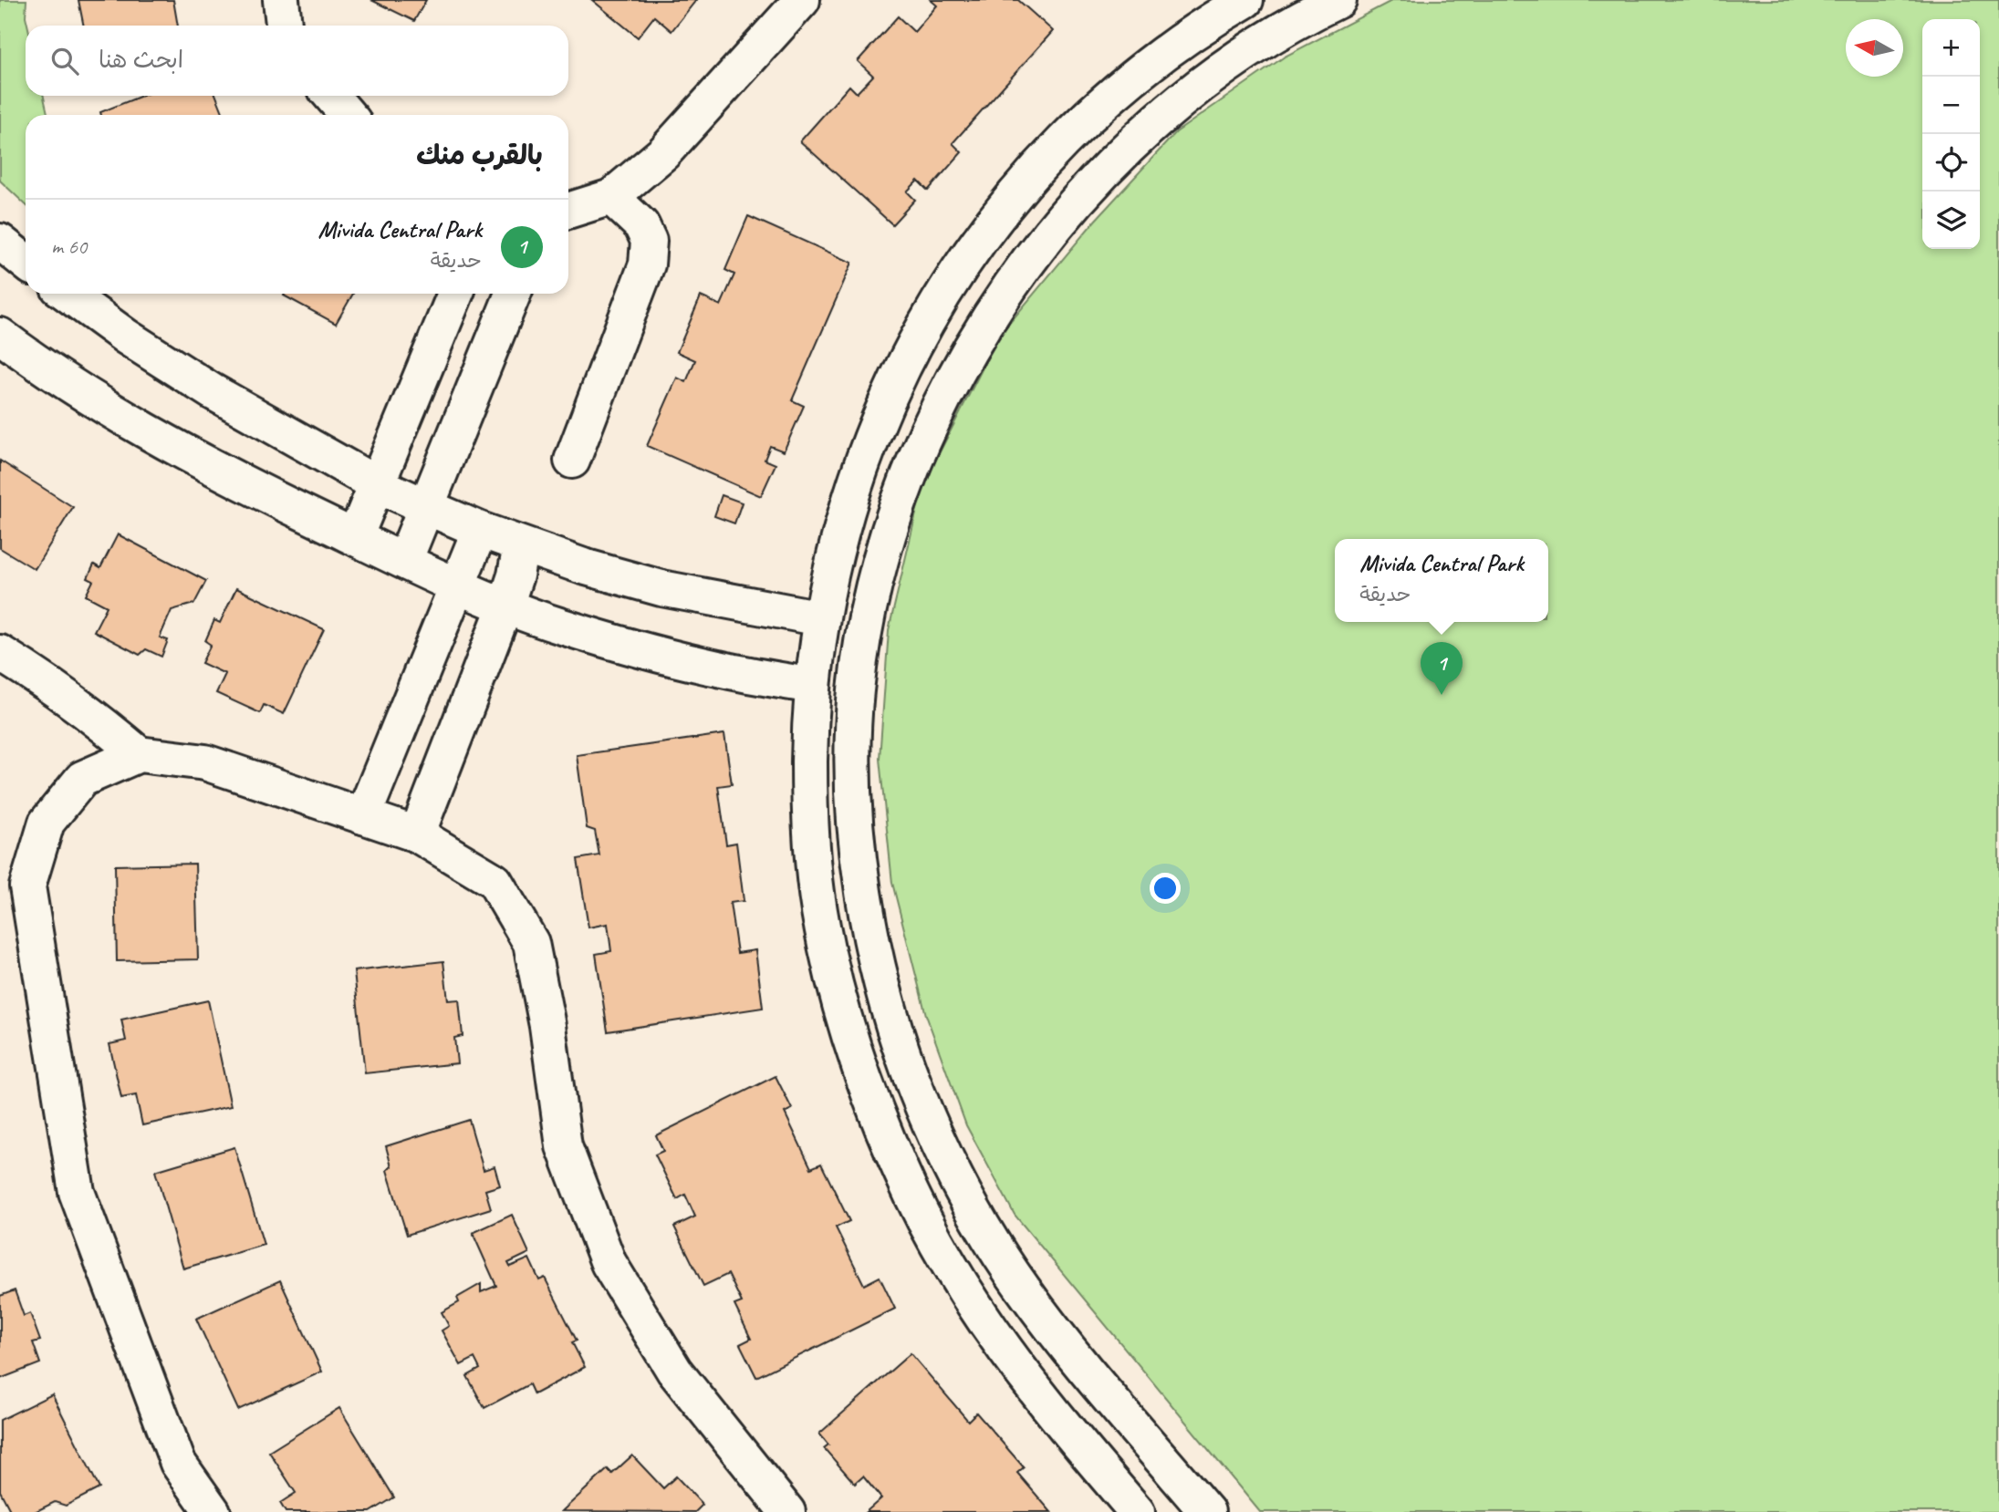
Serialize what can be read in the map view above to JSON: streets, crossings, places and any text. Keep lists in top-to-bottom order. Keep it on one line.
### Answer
{"north":"left","page":{"map_buttons":["+","−"],"search":"ابحث هنا","heading":"بالقرب منك","list":[{"mark":"1","name":"Mivida Central Park","note":"حديقة","value":"60 m"}],"popup":["Mivida Central Park","حديقة"],"pins":"1"}}
